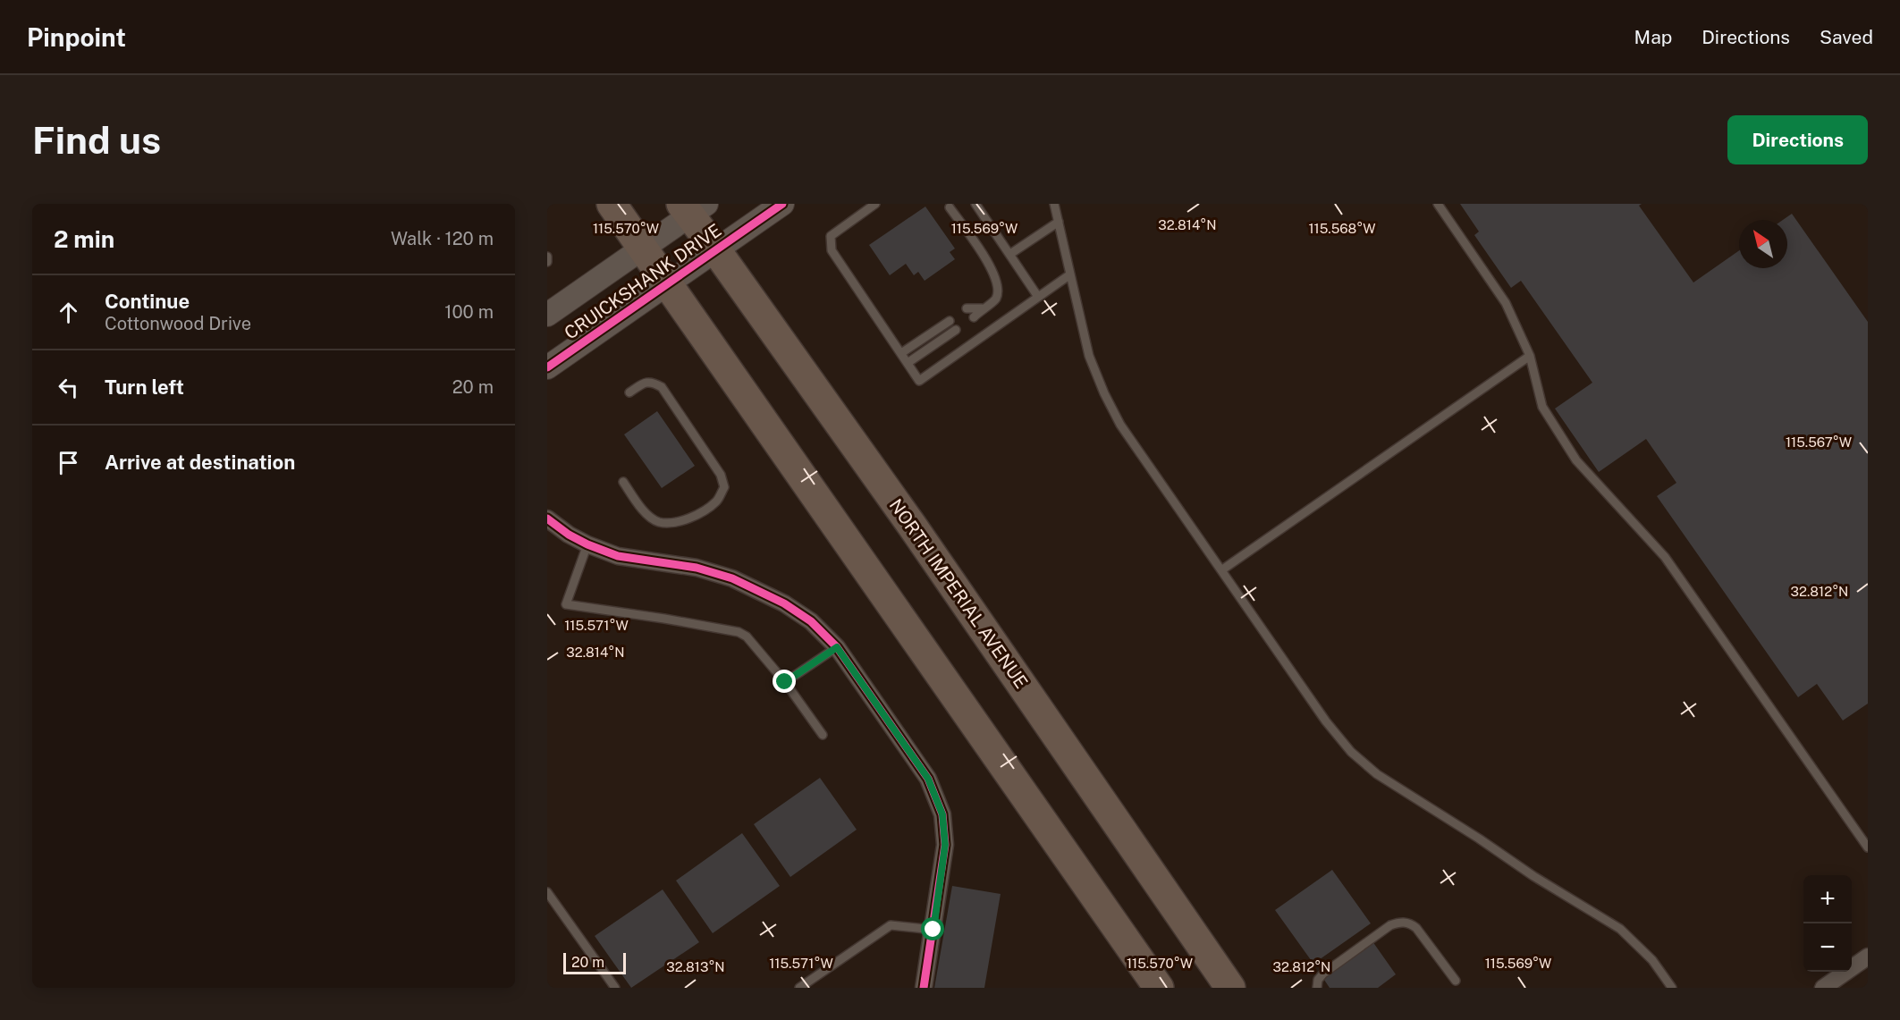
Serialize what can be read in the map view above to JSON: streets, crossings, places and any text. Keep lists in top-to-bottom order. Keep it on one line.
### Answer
{"streets":{"highway":["NORTH IMPERIAL AVENUE"],"street":["CRUICKSHANK DRIVE"]},"crossings":[["CRUICKSHANK DRIVE","NORTH IMPERIAL AVENUE"]],"scale_bar":"20 m","north":"top left","page":{"header":"Pinpoint","nav":["Map","Directions","Saved"],"buttons":"Directions","title":"Find us","heading":["2 min","Walk · 120 m"],"list":[["Continue","Cottonwood Drive","100 m"],["Turn left","20 m"],"Arrive at destination"],"map_buttons":["+","−"],"scale":"20 m"},"coordinates":["32.814°N","115.570°W","115.569°W","115.568°W","115.567°W","32.812°N","115.571°W","32.813°N"]}
